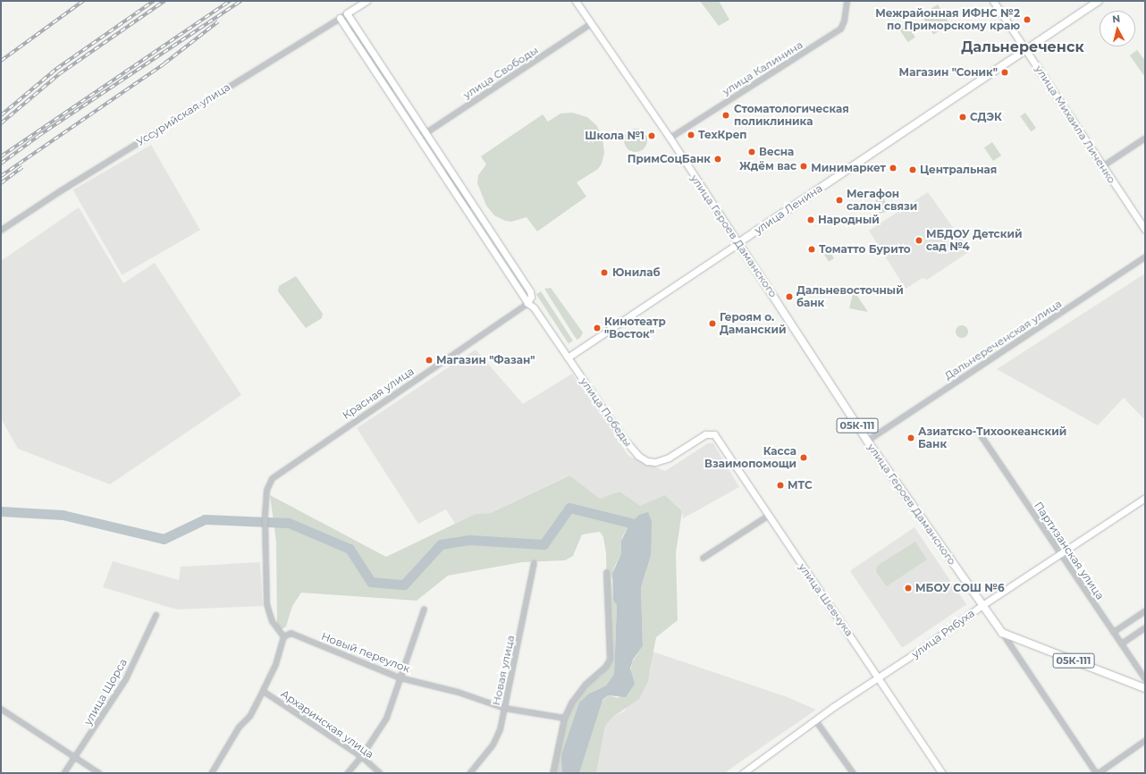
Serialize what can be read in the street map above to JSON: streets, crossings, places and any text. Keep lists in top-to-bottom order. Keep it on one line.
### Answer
{"streets":{"main road":["улица Ленина","улица Героев Даманского","05К-111"],"street":["улица Калинина","улица Свободы","Уссурийская улица","улица Михаила Личенко","Дальнереченская улица","Красная улица","улица Победы","Партизанская улица","улица Шевчука","улица Рябуха","Новый переулок","Новая улица","улица Щорса","Архаринская улица"]},"crossings":[["улица Калинина","улица Героев Даманского"],["улица Свободы","улица Героев Даманского"],["улица Свободы","улица Победы"],["Уссурийская улица","улица Победы"],["улица Михаила Личенко","улица Ленина"],["улица Ленина","улица Героев Даманского"],["улица Ленина","улица Победы"],["улица Героев Даманского","05К-111"],["улица Героев Даманского","улица Рябуха"],["Красная улица","улица Победы"],["Красная улица","Новый переулок"],["улица Победы","улица Шевчука"],["Партизанская улица","улица Рябуха"],["улица Шевчука","улица Рябуха"],["Новый переулок","Новая улица"]],"districts":["Дальнереченск"],"places":["Межрайонная ИФНС №2 по Приморскому краю","Магазин \"Соник\"","Стоматологическая поликлиника","СДЭК","ТехКреп","Школа №1","Весна","ПримСоцБанк","Ждём вас","Минимаркет","Центральная","Мегафон салон связи","Народный","МБДОУ Детский сад №4","Томатто Бурито","Юнилаб","Дальневосточный банк","Героям о. Даманский","Кинотеатр \"Восток\"","Магазин \"Фазан\"","Азиатско-Тихоокеанский Банк","Касса Взаимопомощи","МТС","МБОУ СОШ №6"],"north":"top"}
